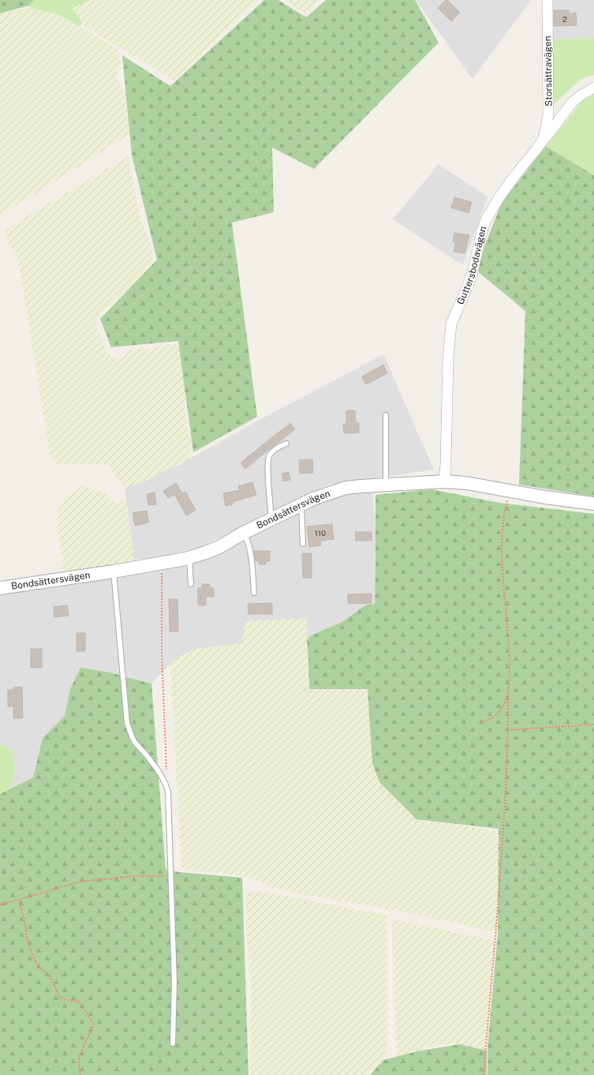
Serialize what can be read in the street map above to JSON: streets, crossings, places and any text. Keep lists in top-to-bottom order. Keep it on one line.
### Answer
{"streets":{"street":["Storsättravägen","Guttersbodavägen","Bondsättersvägen"]},"crossings":[["Storsättravägen","Guttersbodavägen"],["Guttersbodavägen","Bondsättersvägen"]],"house_numbers":["2","110"]}
